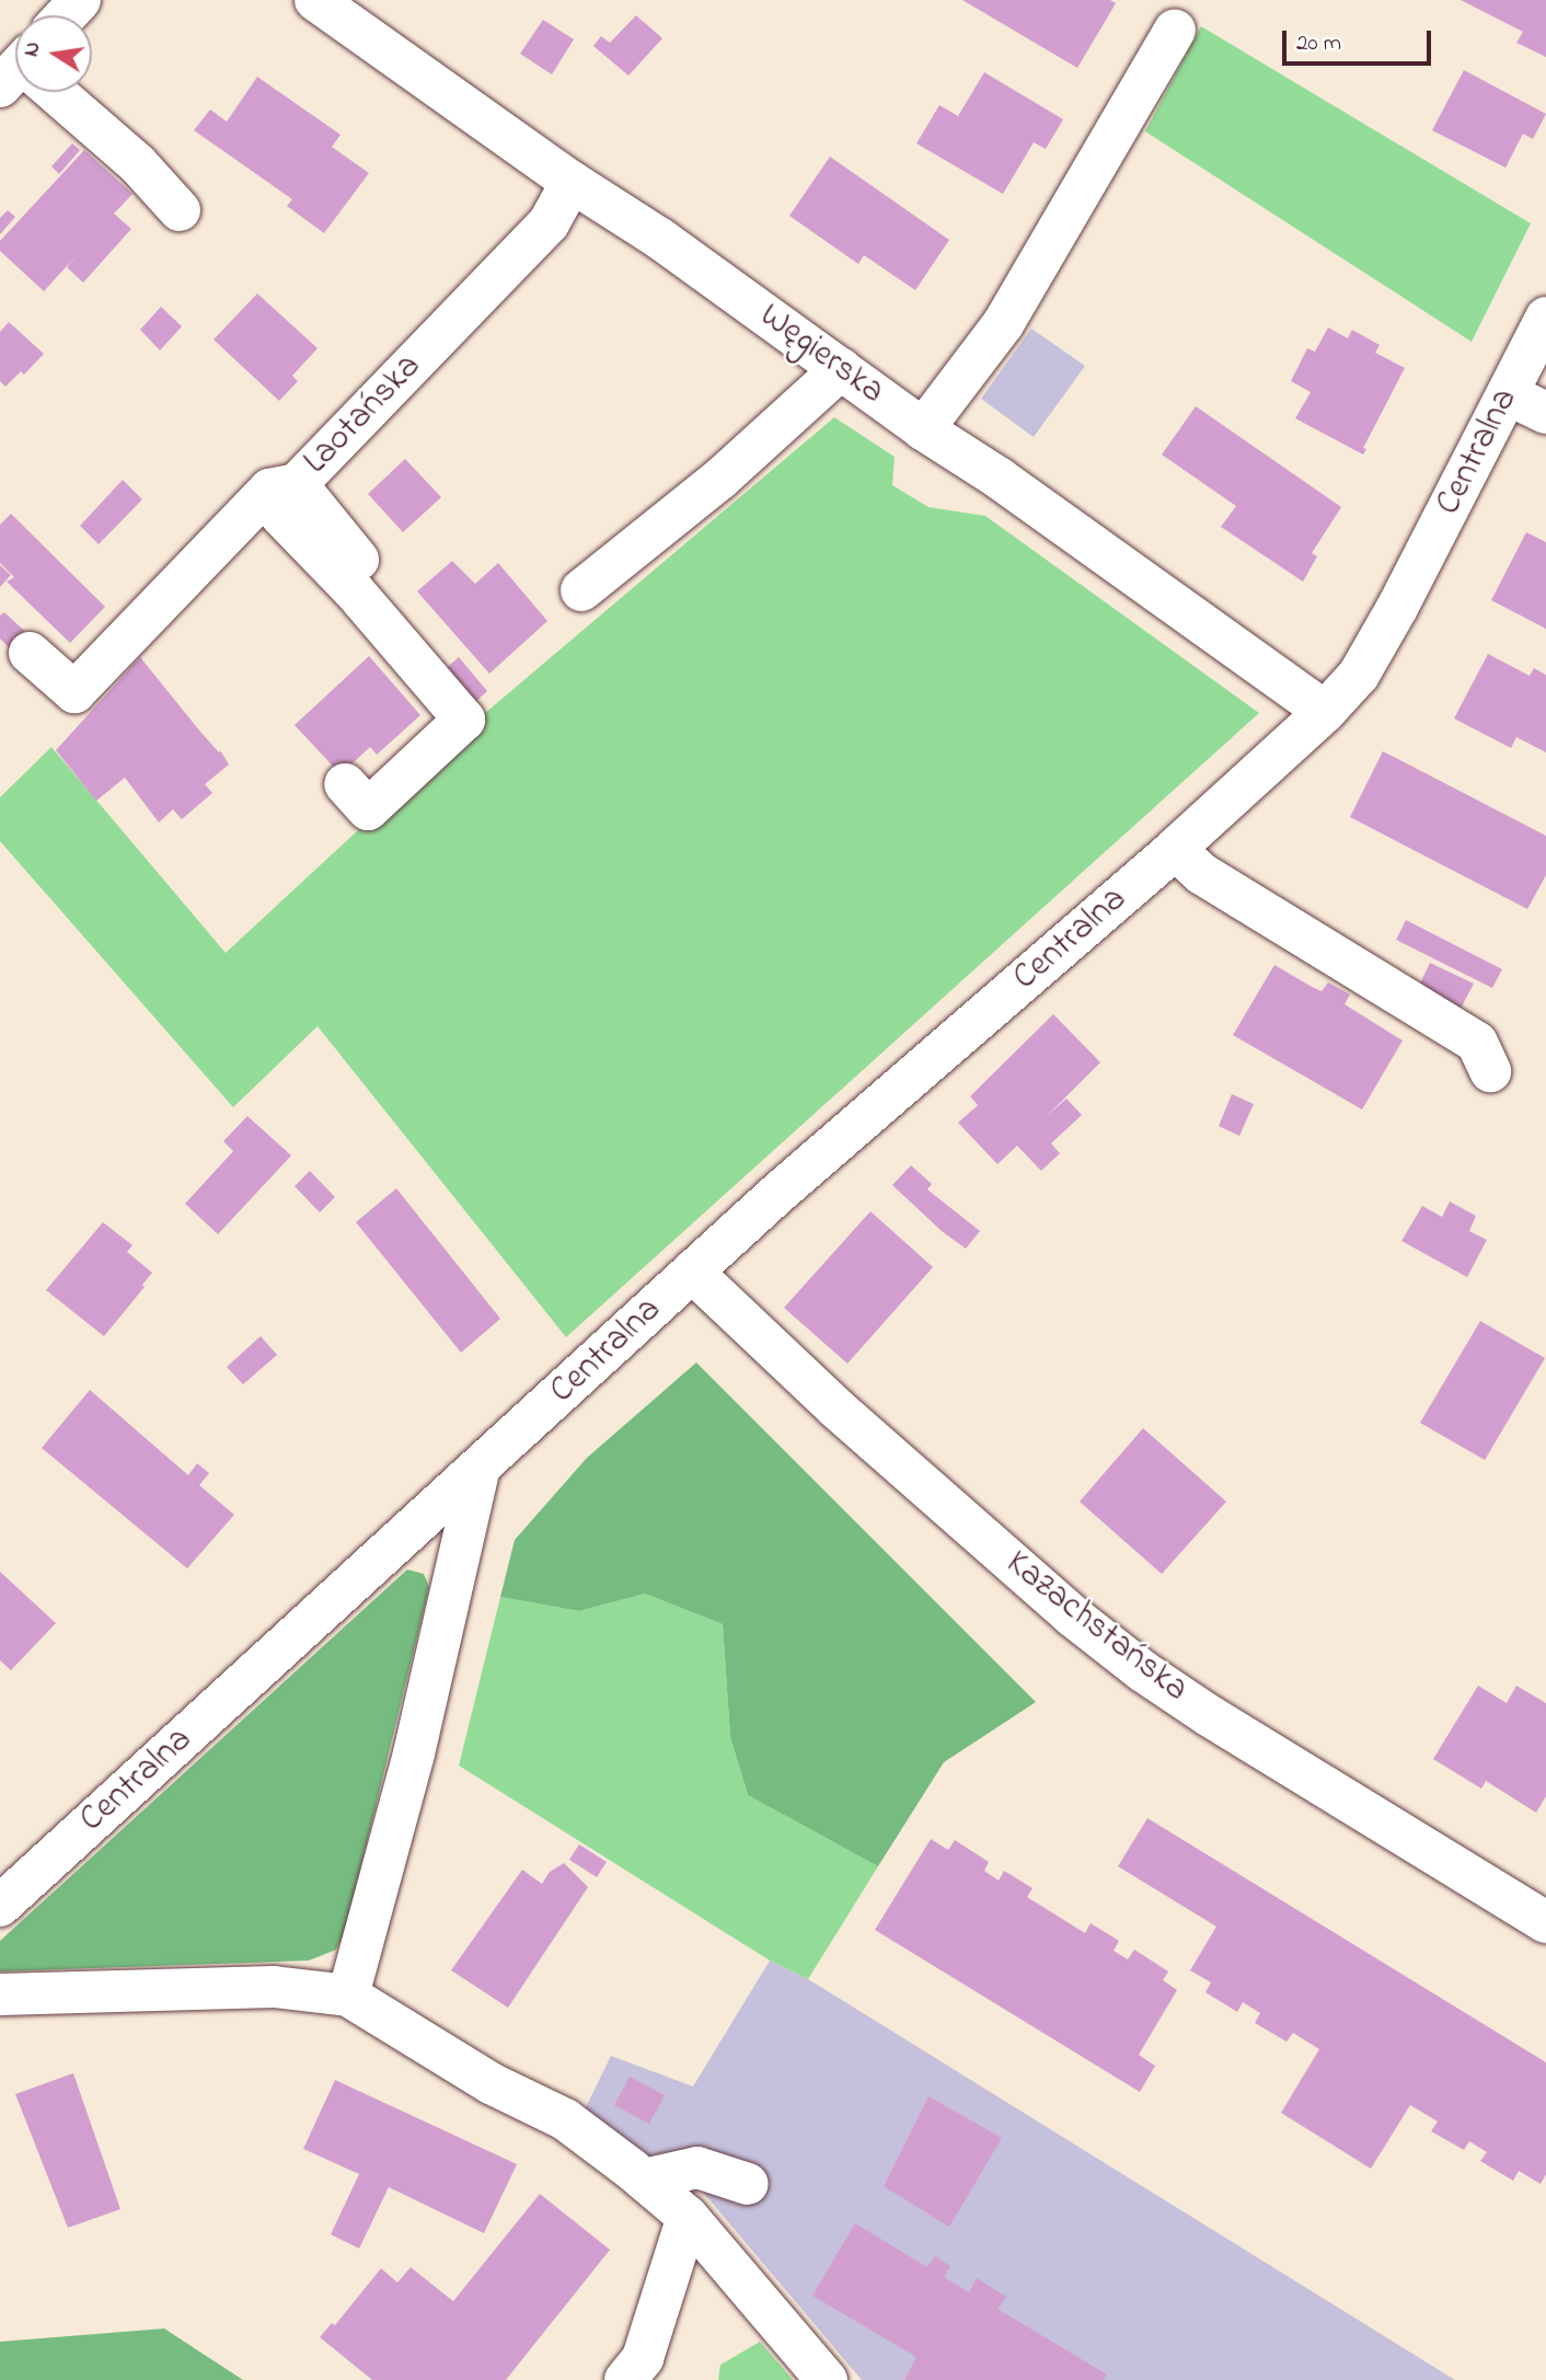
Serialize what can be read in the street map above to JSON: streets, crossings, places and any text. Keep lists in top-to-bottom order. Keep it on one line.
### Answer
{"streets":{"street":["Węgierska","Laotańska","Centralna","Kazachstańska"]},"crossings":[["Węgierska","Laotańska"],["Węgierska","Centralna"],["Centralna","Kazachstańska"]],"scale_bar":"20 m","north":"left"}
